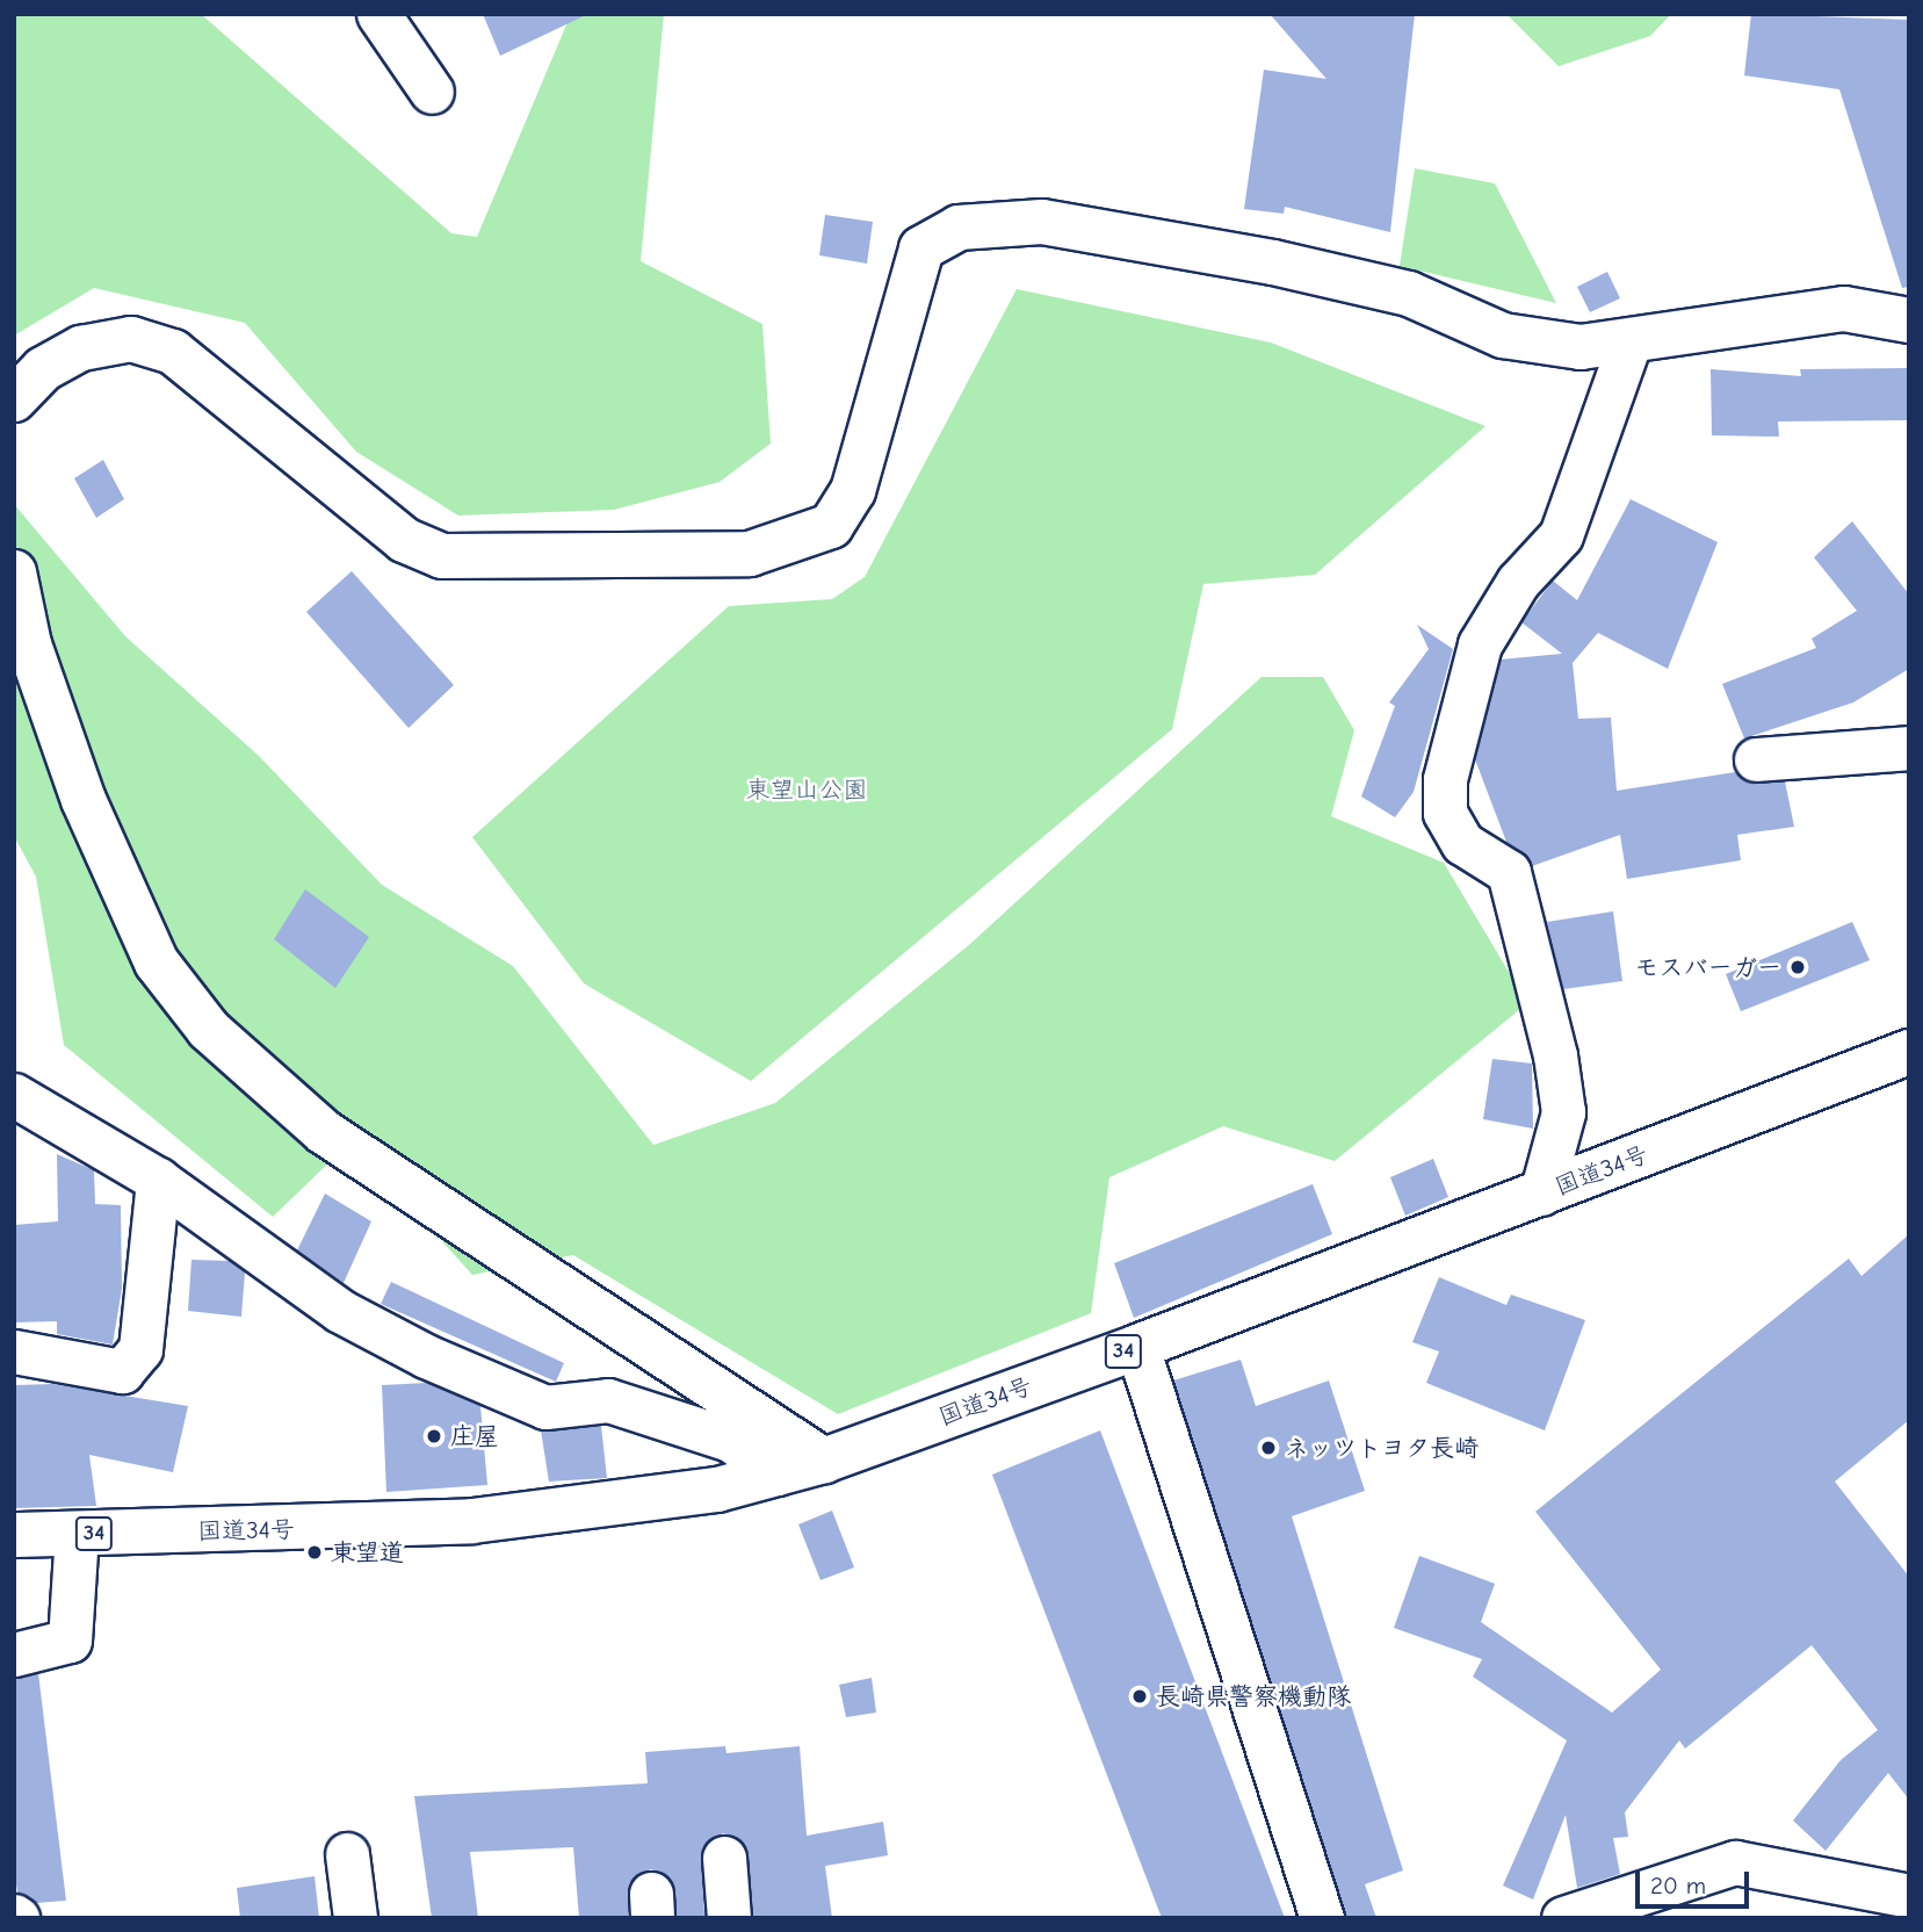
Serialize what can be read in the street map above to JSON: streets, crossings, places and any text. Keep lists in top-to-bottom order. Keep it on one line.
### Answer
{"streets":{"main road":["国道34号","34"]},"parks":["東望山公園"],"places":["モスバーガー","庄屋","ネッツトヨタ長崎","東望道","長崎県警察機動隊"],"scale_bar":"20 m"}
